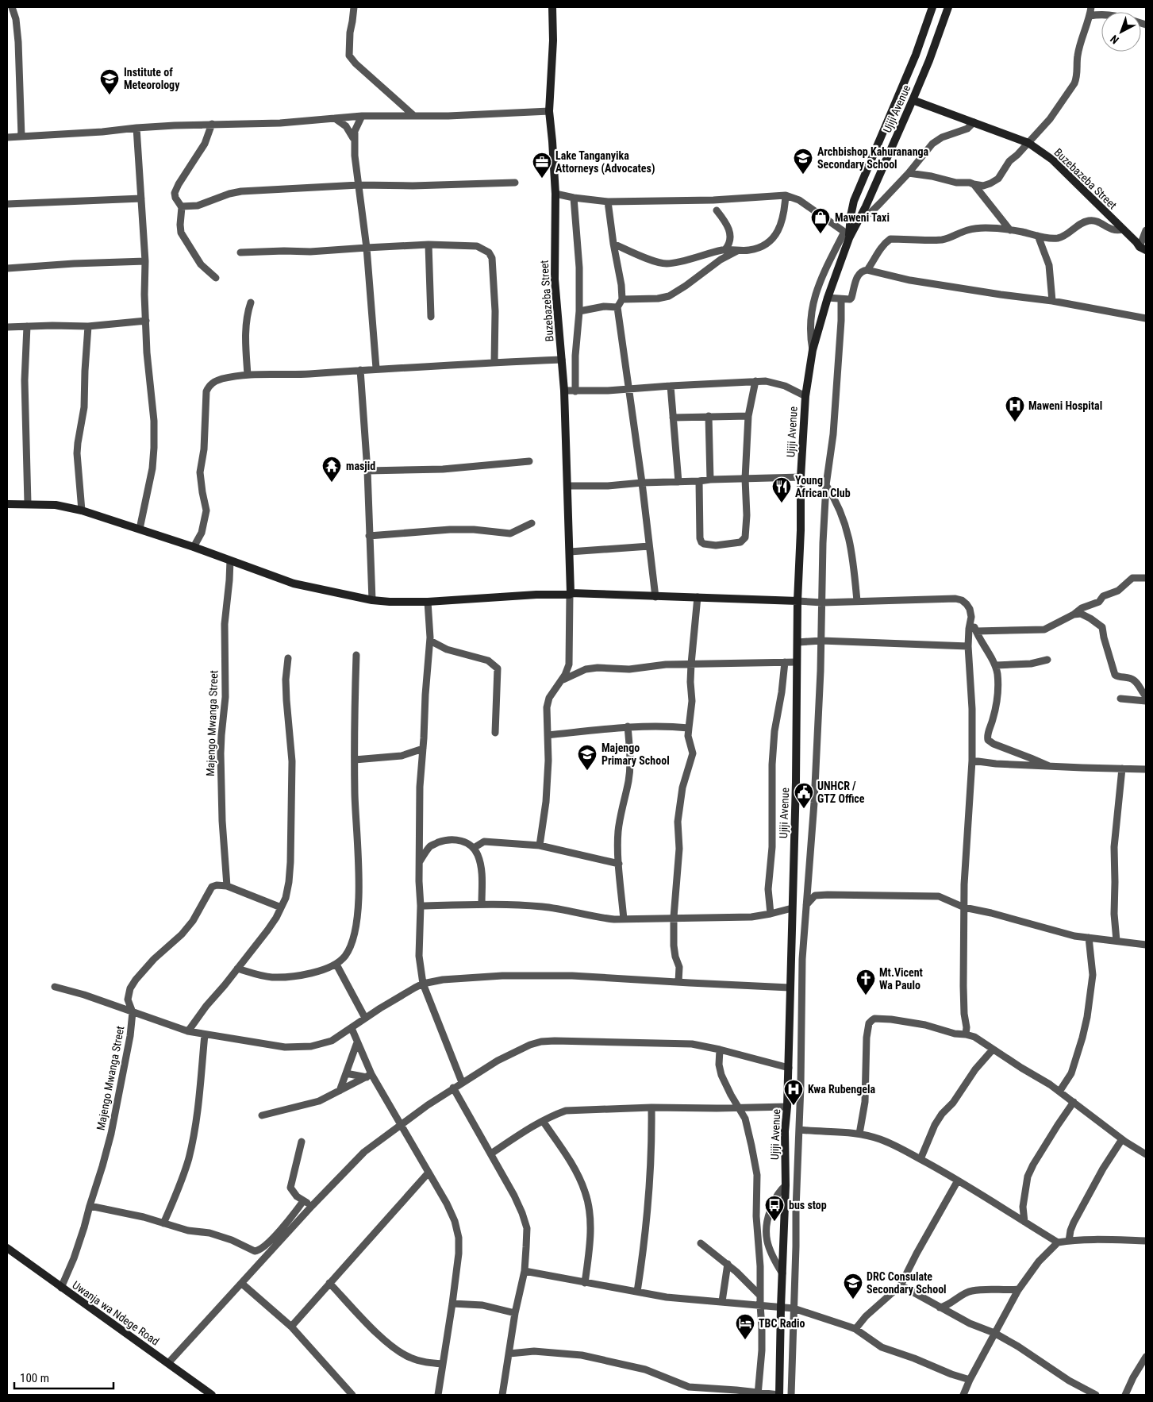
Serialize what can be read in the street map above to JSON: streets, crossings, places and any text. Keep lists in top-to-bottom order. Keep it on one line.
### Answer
{"streets":{"street":["Ujiji Avenue","Buzebazeba Street","Majengo Mwanga Street","Uwanja wa Ndege Road"]},"crossings":[["Ujiji Avenue","Buzebazeba Street"],["Majengo Mwanga Street","Uwanja wa Ndege Road"]],"places":{"school or university":["Institute of Meteorology","Archbishop Kahurananga Secondary School","Majengo Primary School","DRC Consulate Secondary School"],"office":["Lake Tanganyika Attorneys (Advocates)"],"shop":["Maweni Taxi"],"hospital":["Maweni Hospital","Kwa Rubengela"],"temple":["masjid"],"restaurant":["Young African Club"],"public building":["UNHCR / GTZ Office"],"church":["Mt.Vicent Wa Paulo"],"bus stop":["bus stop"],"hotel":["TBC Radio"]},"scale_bar":"100 m","north":"bottom left"}
